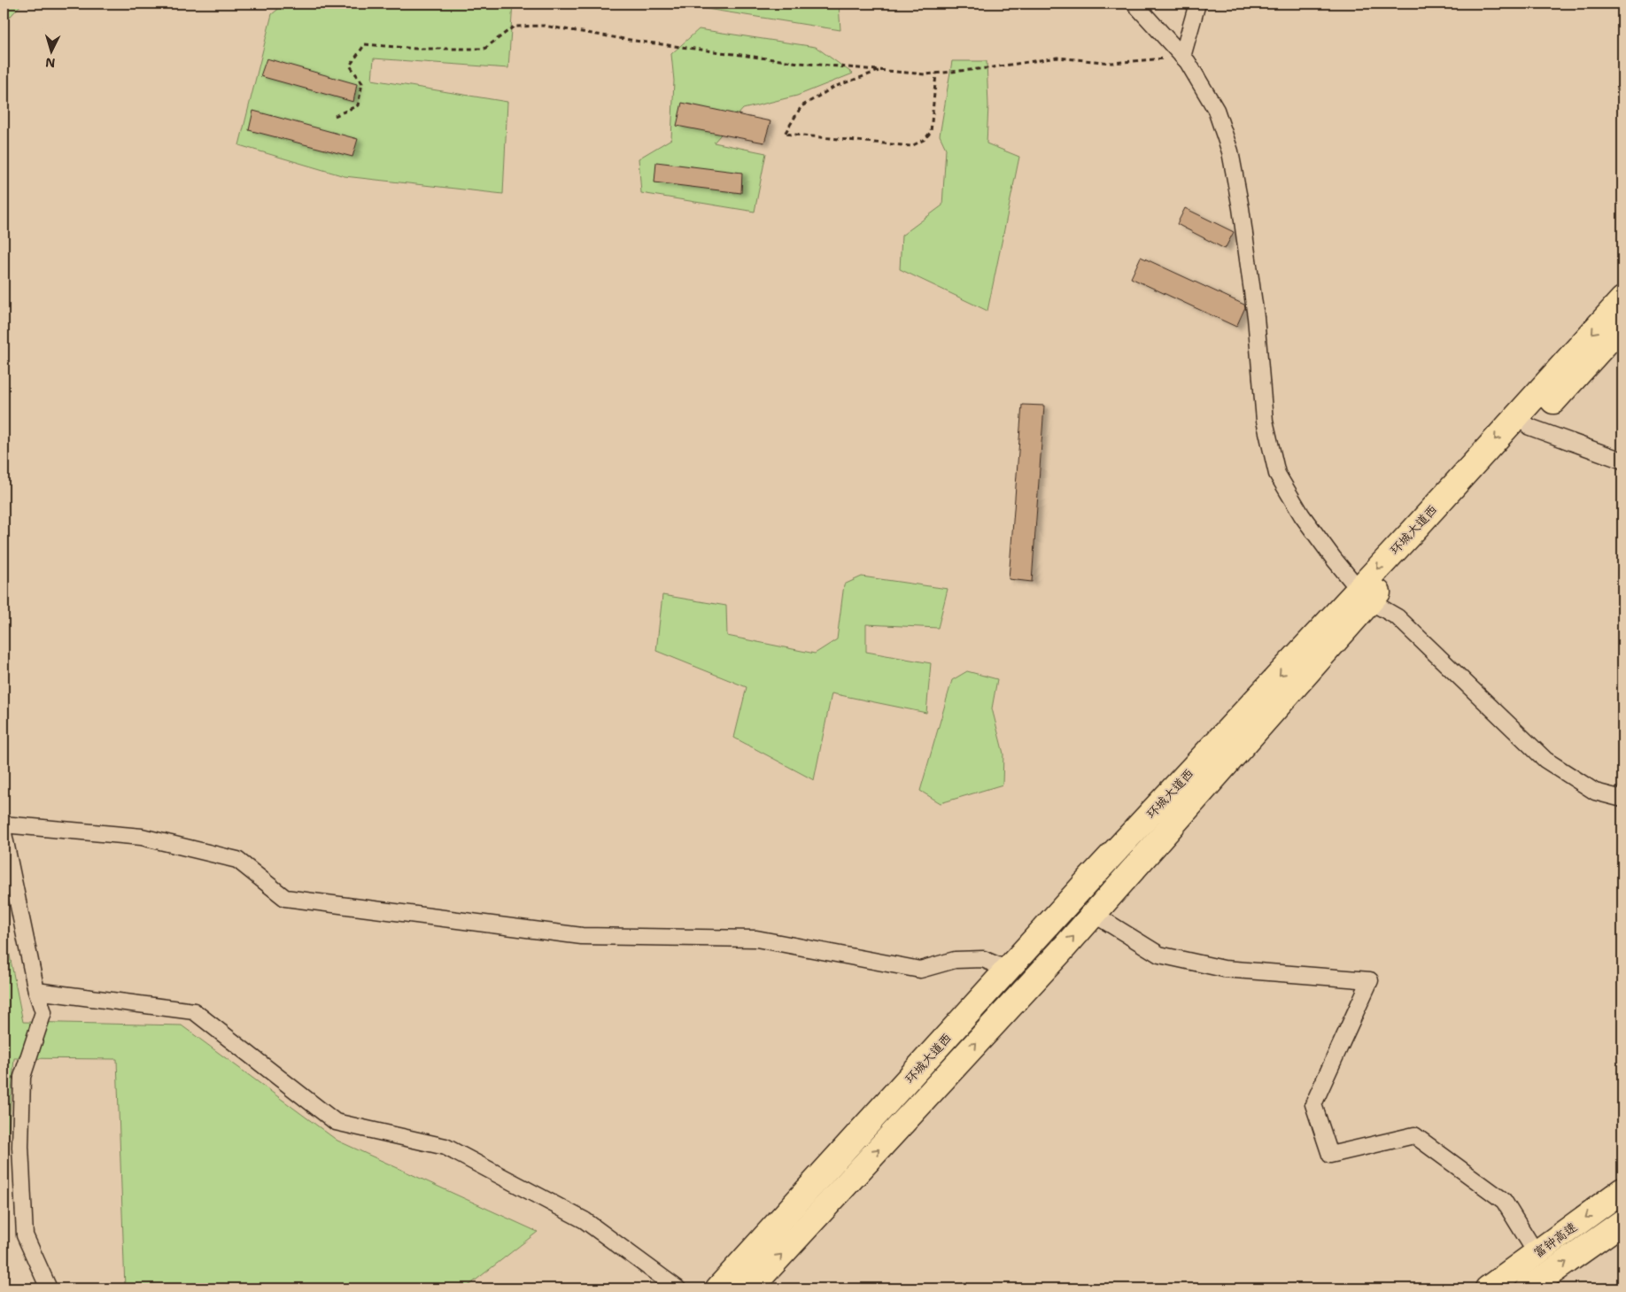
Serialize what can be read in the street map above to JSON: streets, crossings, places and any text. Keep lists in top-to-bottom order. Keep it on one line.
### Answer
{"streets":{"main road":["环城大道西","富钟高速"]},"north":"bottom"}
